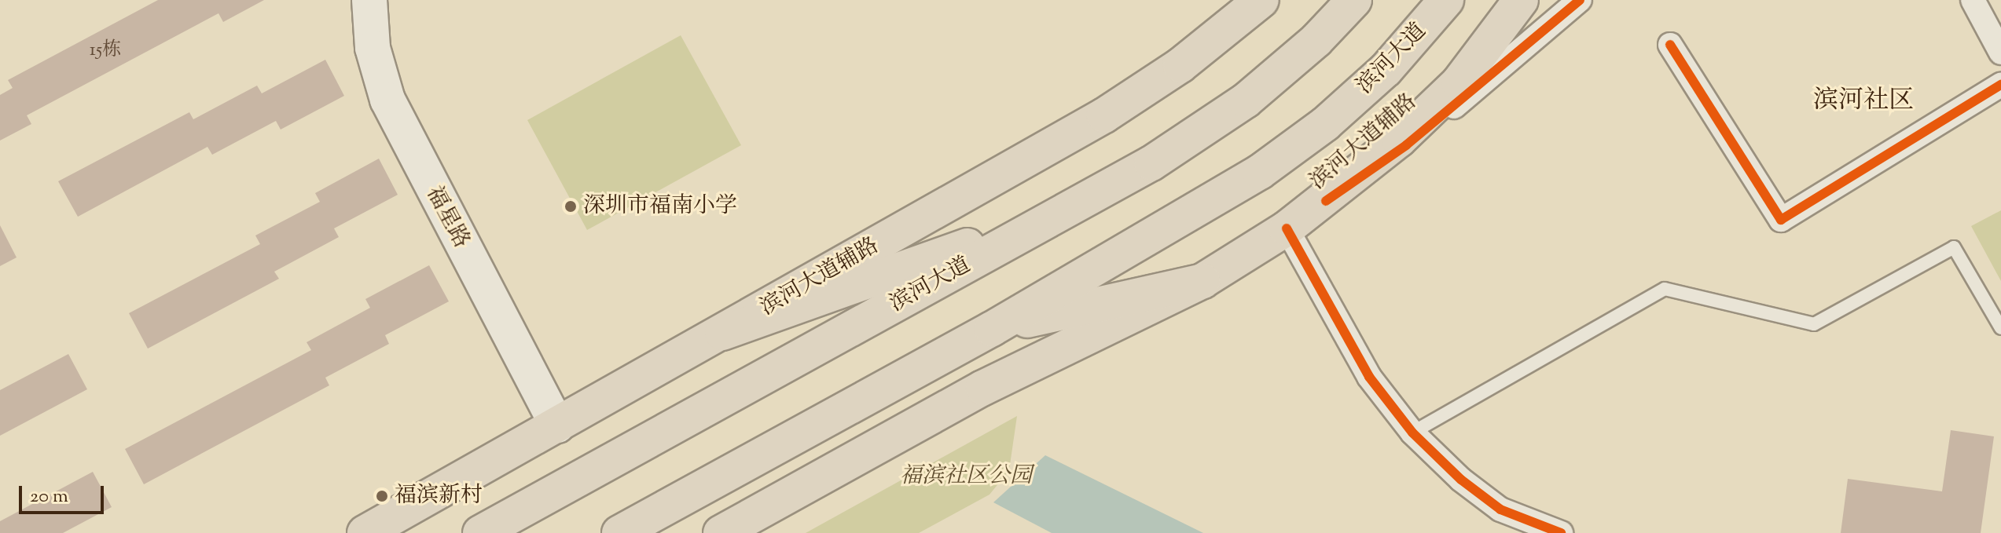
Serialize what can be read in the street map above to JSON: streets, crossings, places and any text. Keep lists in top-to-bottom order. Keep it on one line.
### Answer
{"streets":{"main road":["滨河大道","滨河大道辅路","福星路"]},"crossings":[["滨河大道辅路","福星路"]],"districts":["滨河社区"],"parks":["福滨社区公园"],"places":["深圳市福南小学","福滨新村"],"house_numbers":["15栋"],"scale_bar":"20 m"}
